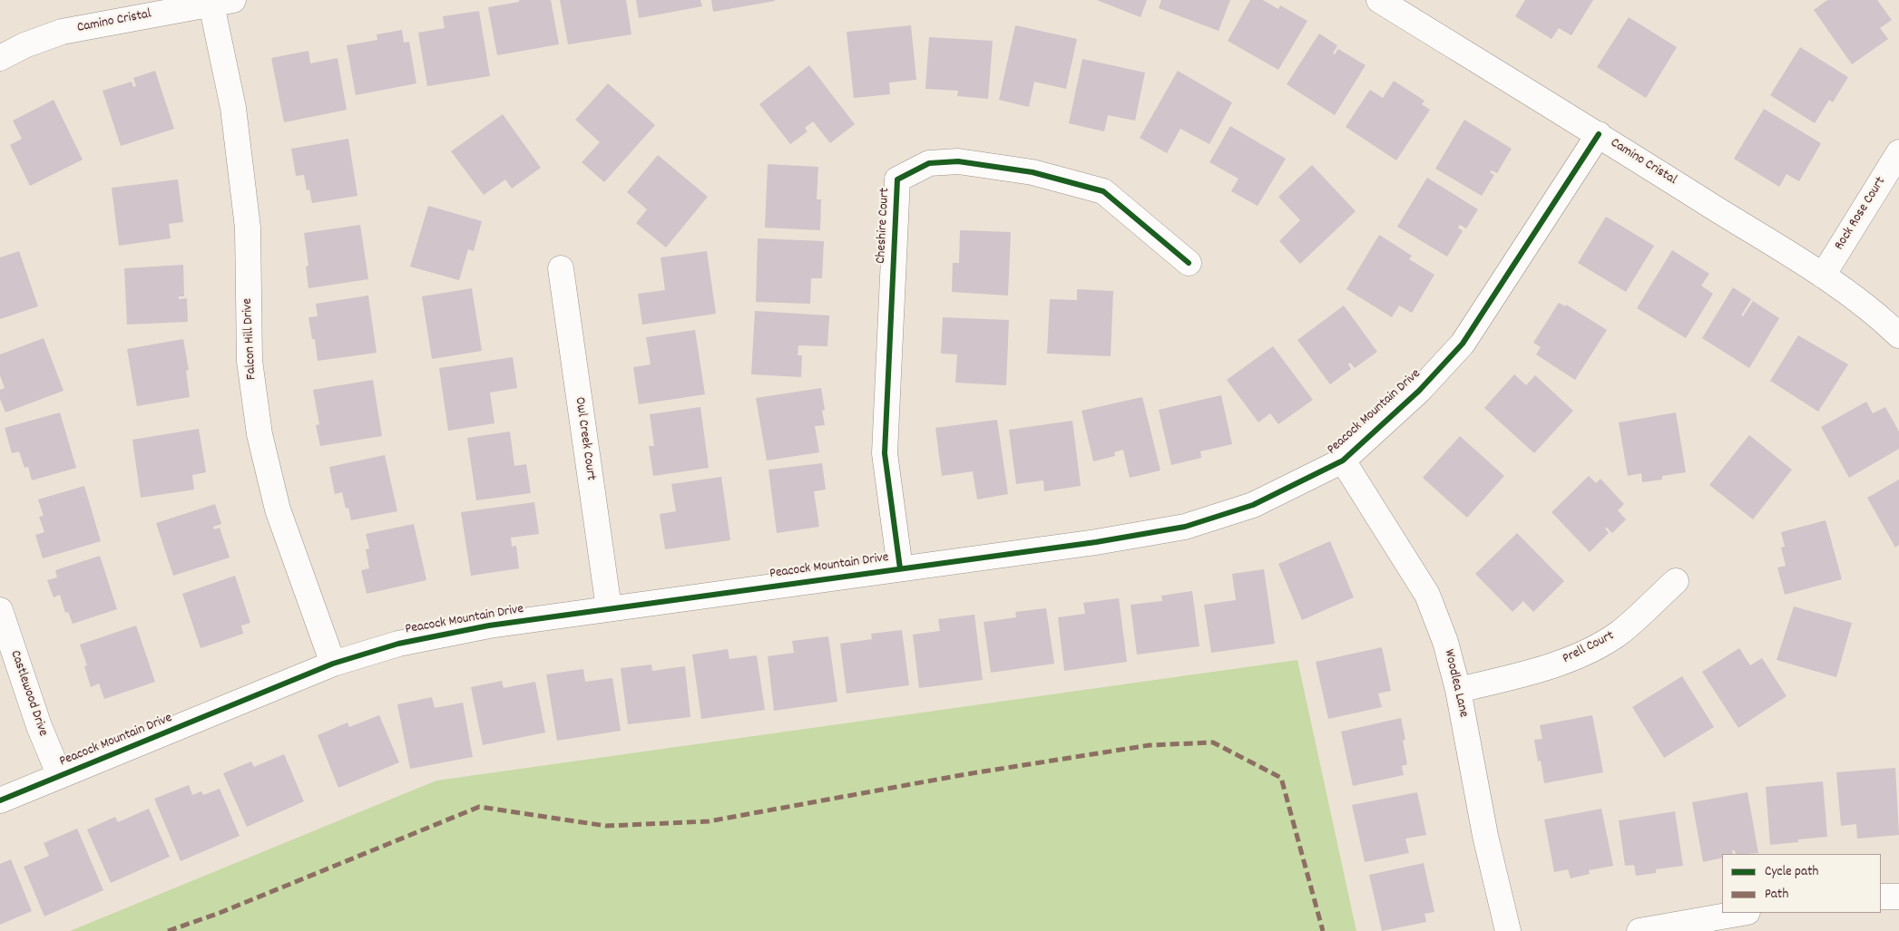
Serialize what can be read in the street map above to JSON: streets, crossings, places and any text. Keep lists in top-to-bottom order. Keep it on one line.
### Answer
{"streets":{"street":["Camino Cristal","Rock Rose Court","Cheshire Court","Falcon Hill Drive","Peacock Mountain Drive","Owl Creek Court","Prell Court","Woodlea Lane","Castlewood Drive"]},"crossings":[["Camino Cristal","Rock Rose Court"],["Camino Cristal","Falcon Hill Drive"],["Camino Cristal","Peacock Mountain Drive"],["Cheshire Court","Peacock Mountain Drive"],["Falcon Hill Drive","Peacock Mountain Drive"],["Peacock Mountain Drive","Owl Creek Court"],["Peacock Mountain Drive","Woodlea Lane"],["Peacock Mountain Drive","Castlewood Drive"],["Prell Court","Woodlea Lane"]],"legend":["Cycle path","Path"]}
